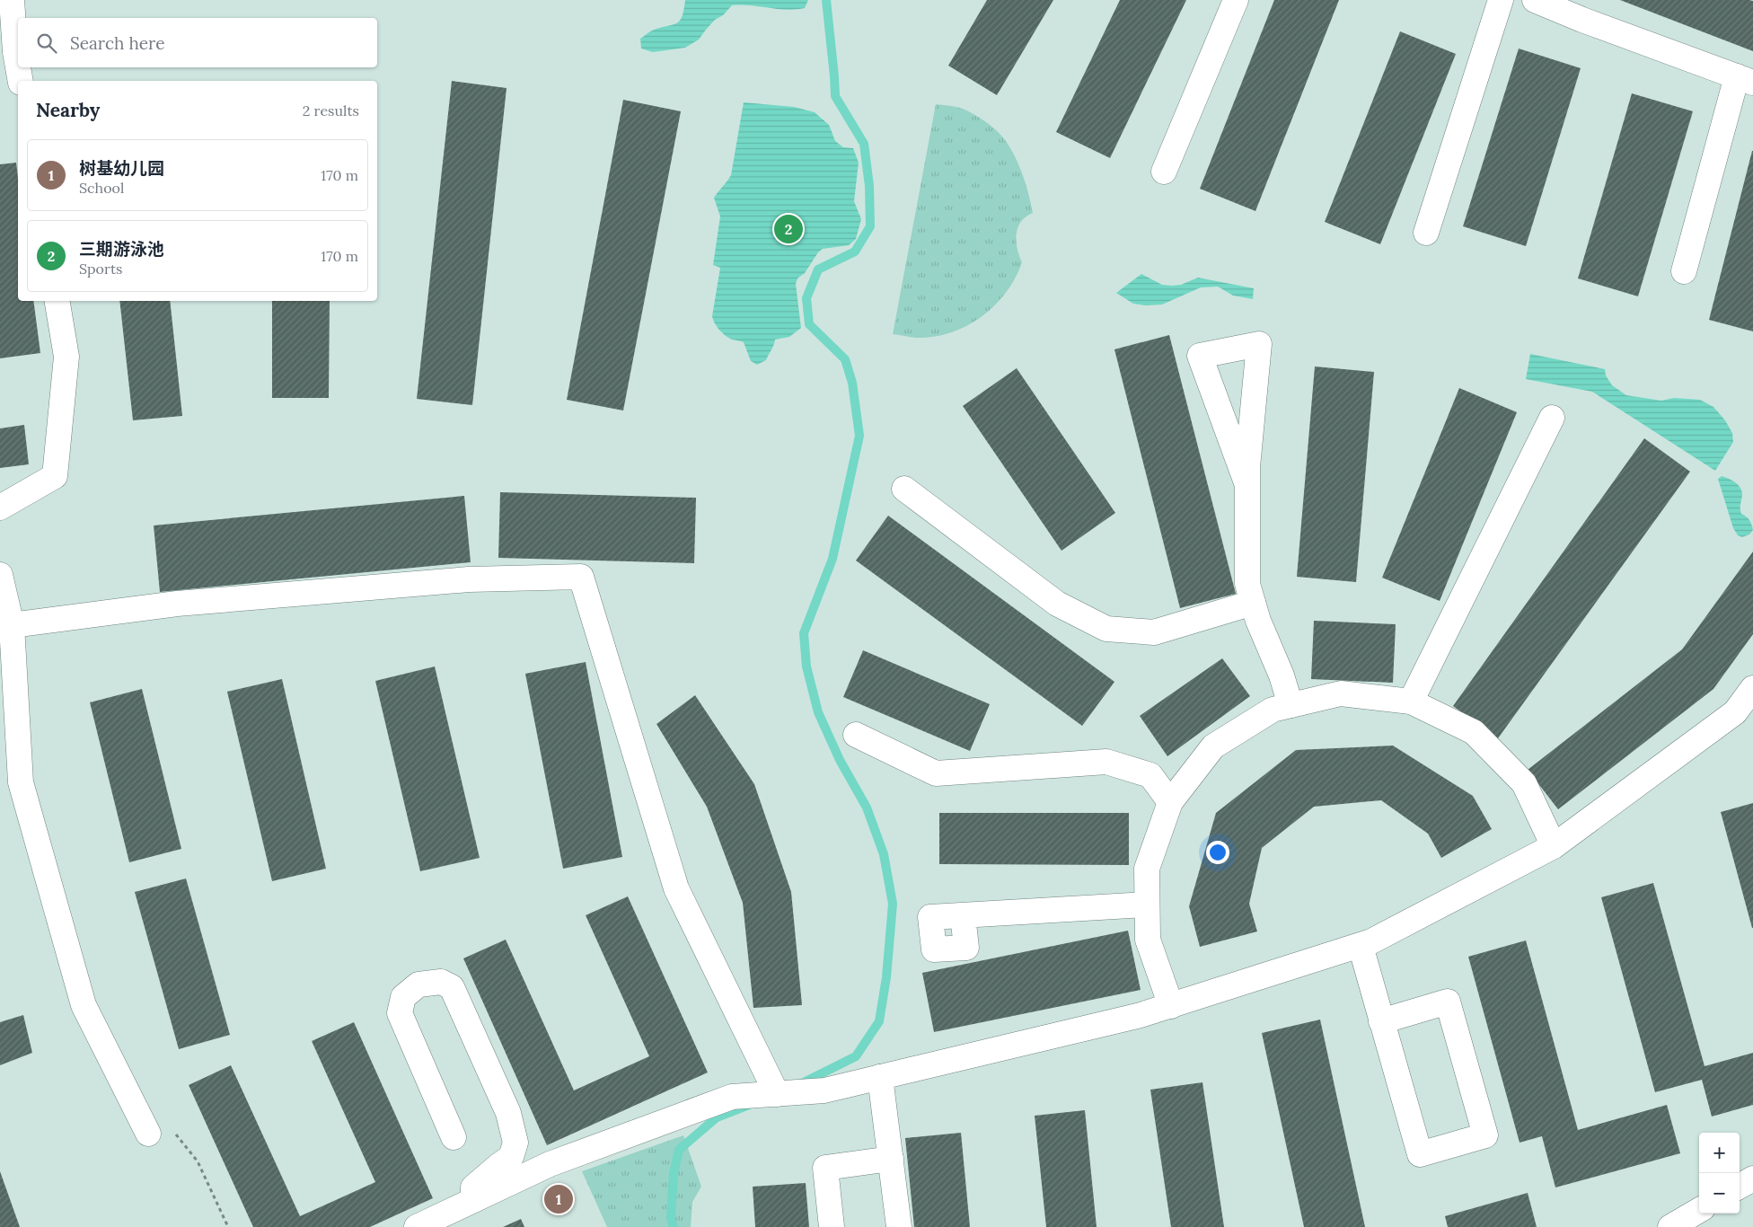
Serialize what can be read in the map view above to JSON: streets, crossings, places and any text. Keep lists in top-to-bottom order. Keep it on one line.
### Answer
{"page":{"search":"Search here","heading":["Nearby","2 results"],"list":[{"mark":"1","name":"树基幼儿园","note":"School","value":"170 m"},{"mark":"2","name":"三期游泳池","note":"Sports","value":"170 m"}],"pins":["2","1"],"map_buttons":["+","−"]}}
